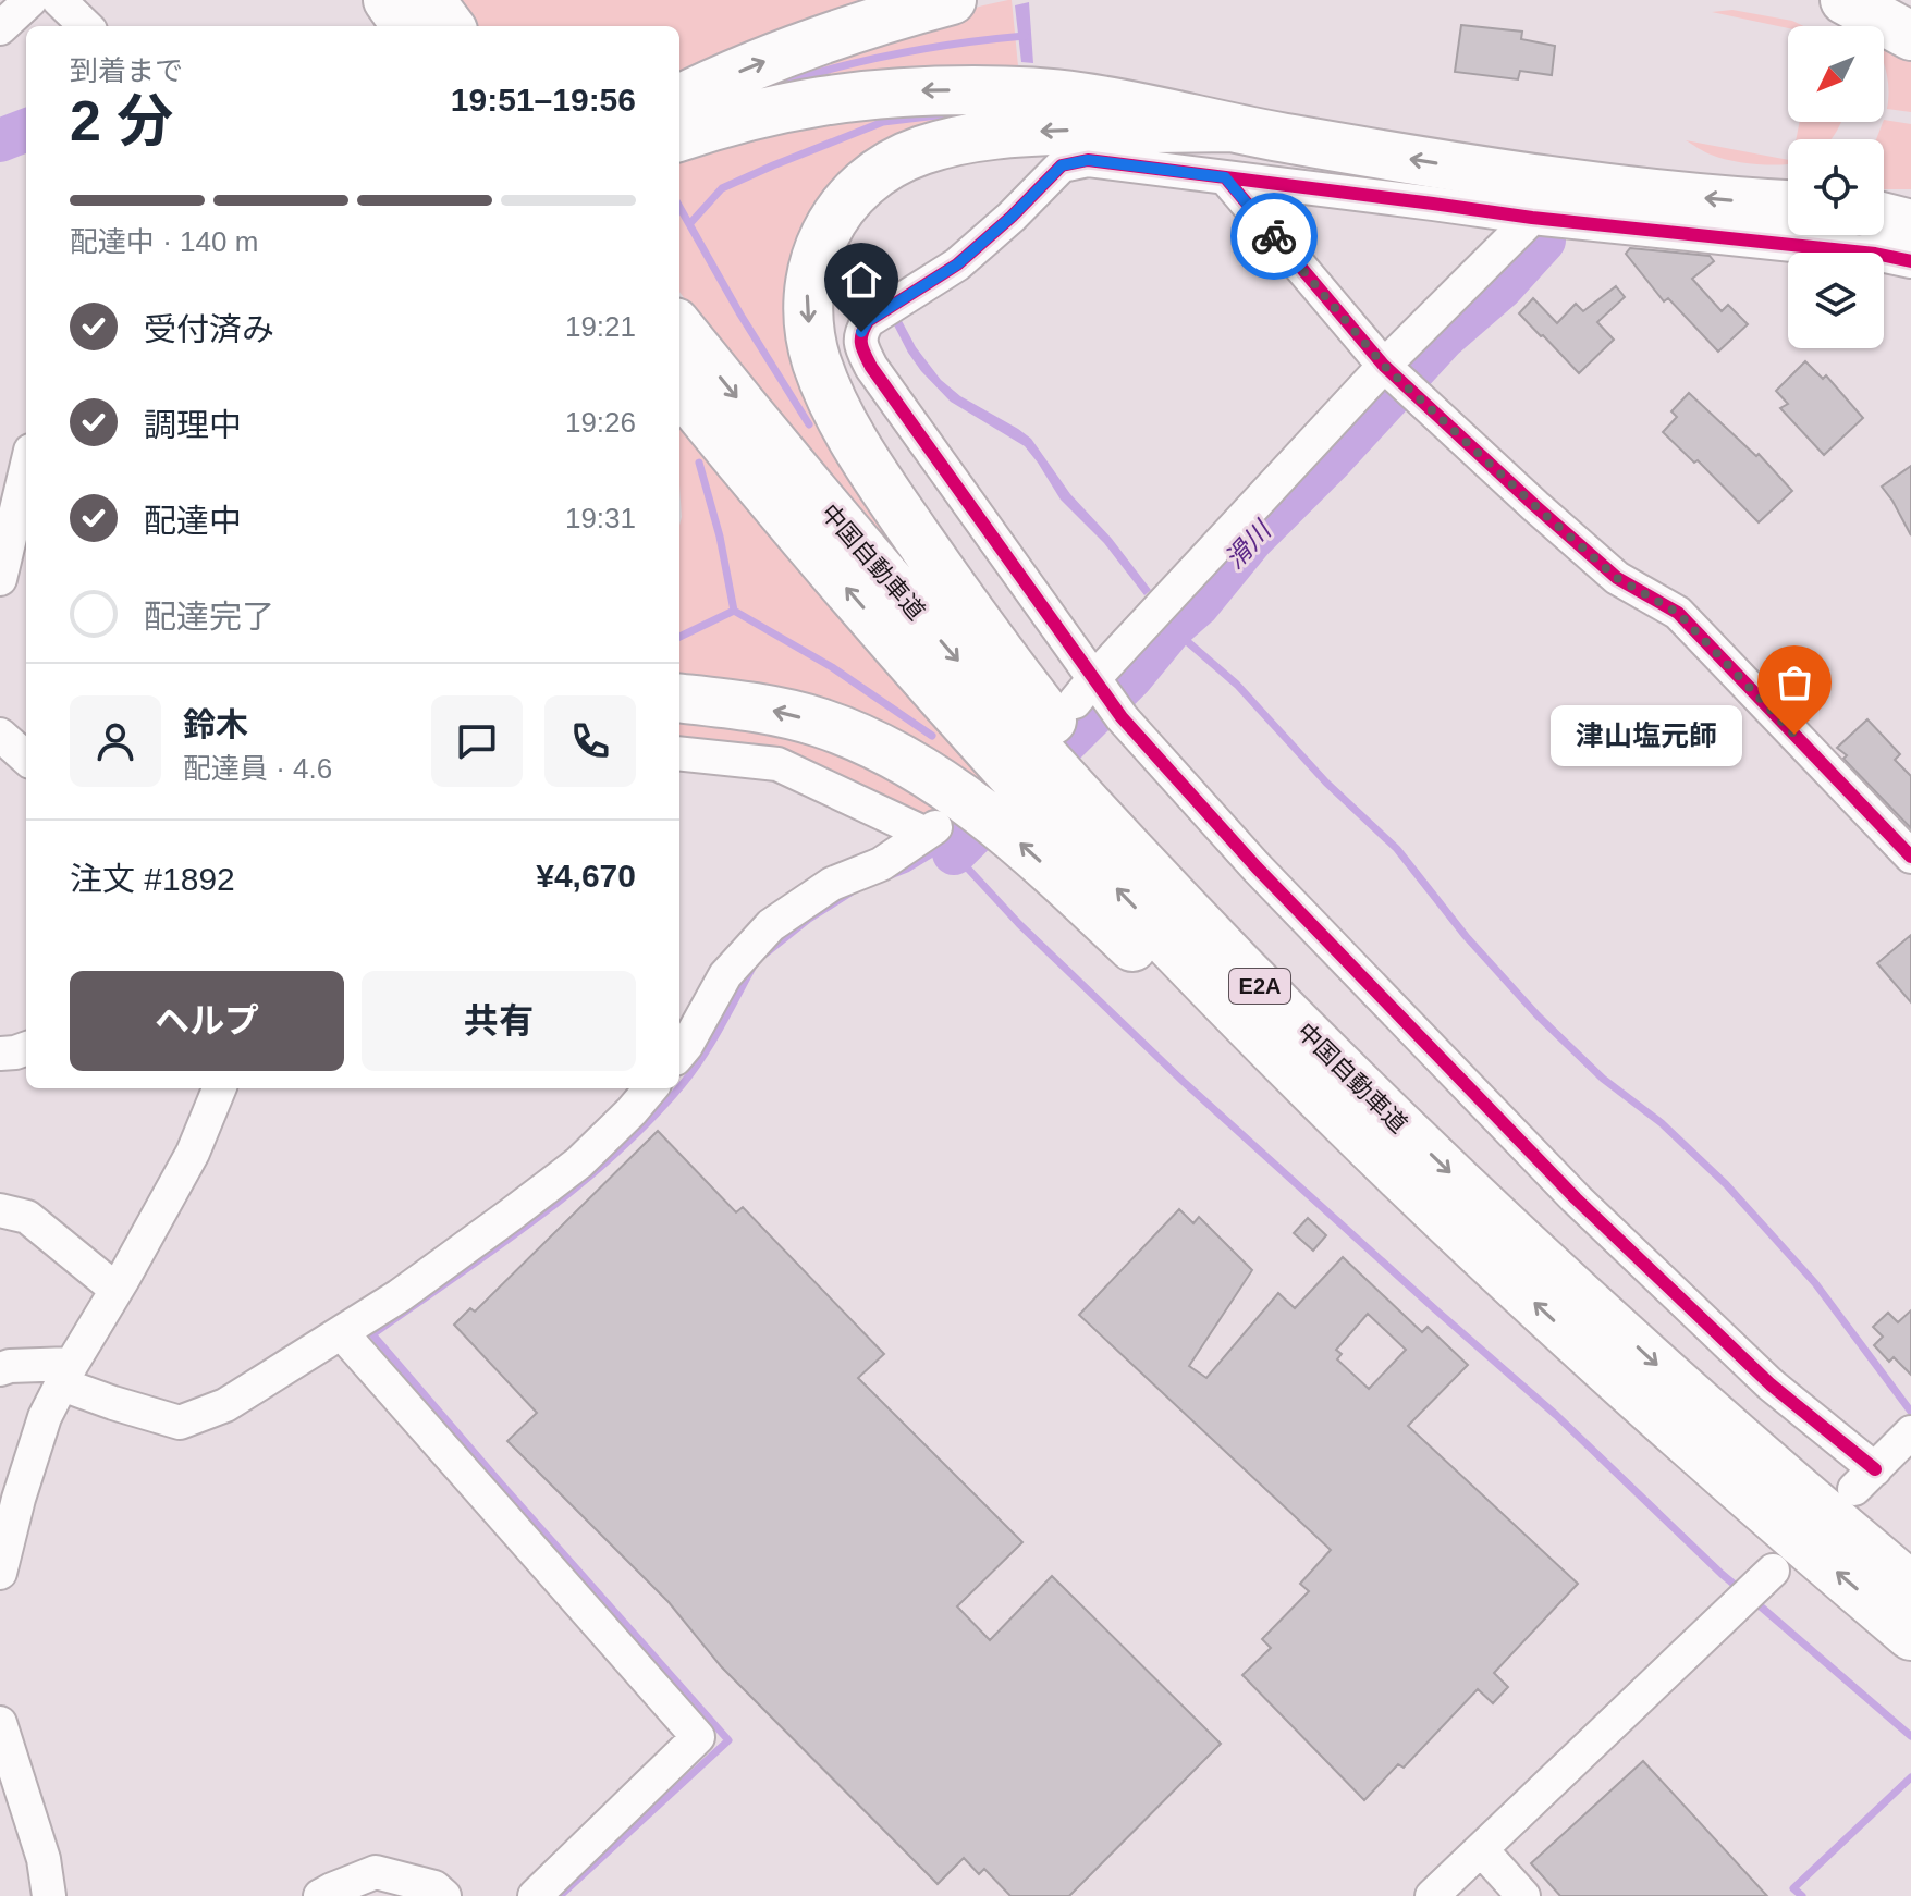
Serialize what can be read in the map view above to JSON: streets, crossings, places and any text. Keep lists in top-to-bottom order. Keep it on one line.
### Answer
{"streets":{"highway":["中国自動車道","E2A"]},"water":["滑川"],"places":["津山塩元師"],"north":"bottom left","page":{"heading":["2 分","到着まで","19:51–19:56"],"panel":["鈴木","配達員 · 4.6","注文 #1892","¥4,670"],"bar":"配達中 · 140 m","list":[["受付済み","19:21"],["調理中","19:26"],["配達中","19:31"],"配達完了"],"bubble":"津山塩元師","buttons":["ヘルプ","共有"]}}
